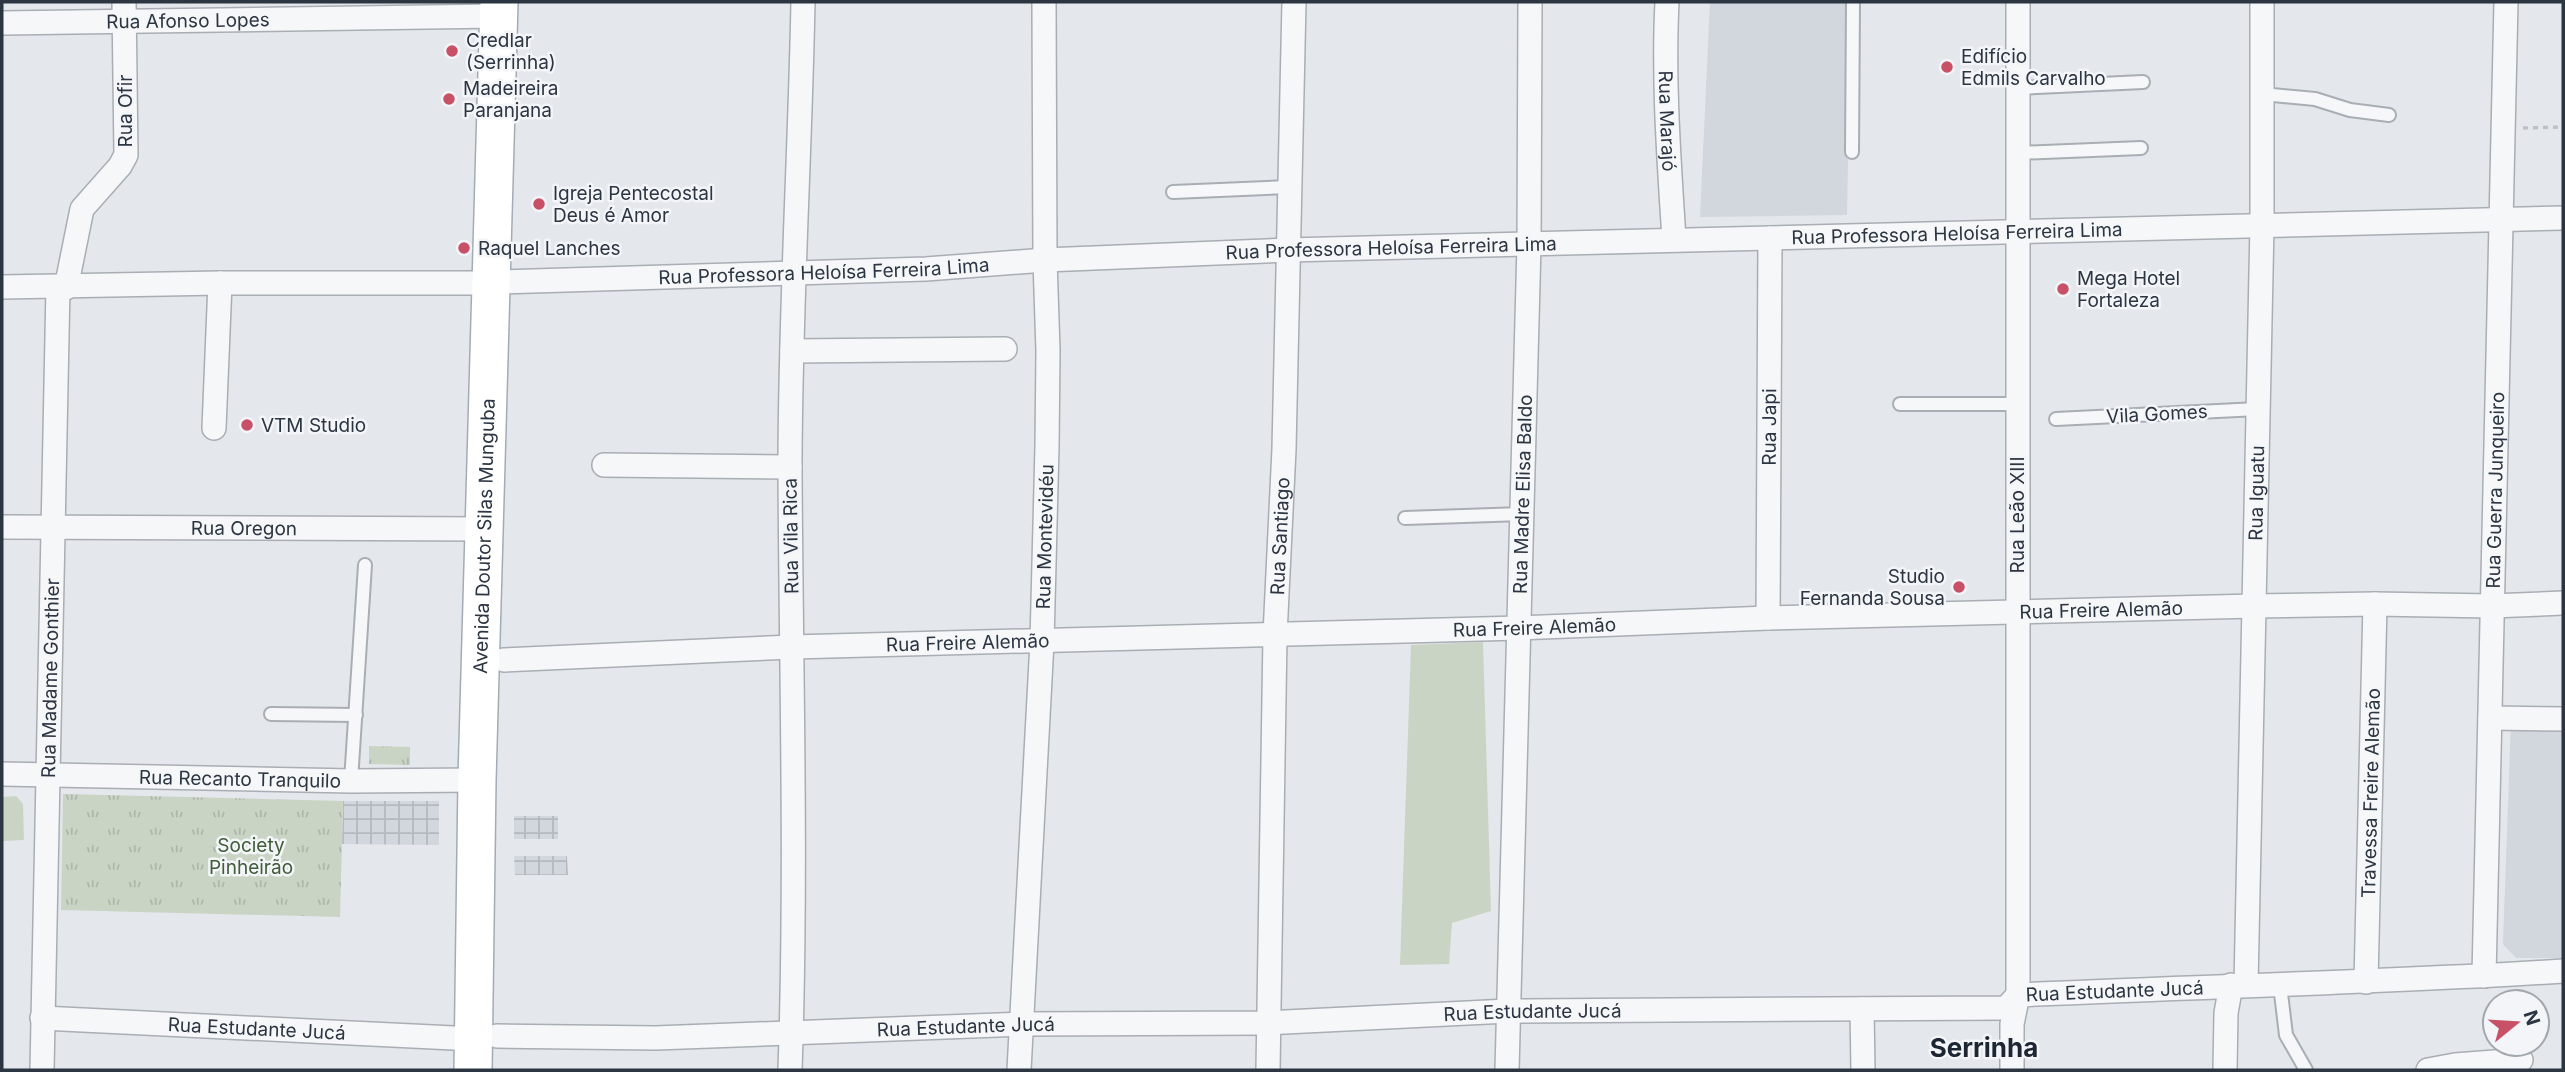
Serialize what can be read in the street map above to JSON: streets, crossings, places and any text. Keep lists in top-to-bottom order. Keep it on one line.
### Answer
{"streets":{"main road":["Avenida Doutor Silas Munguba"],"street":["Rua Afonso Lopes","Rua Ofir","Rua Marajó","Rua Professora Heloísa Ferreira Lima","Rua Japi","Rua Guerra Junqueiro","Rua Iguatu","Rua Madre Elisa Baldo","Rua Leão XIII","Rua Oregon","Rua Vila Rica","Rua Montevidéu","Rua Santiago","Rua Freire Alemão","Rua Madame Gonthier","Rua Recanto Tranquilo","Travessa Freire Alemão","Rua Estudante Jucá"],"lane":["Vila Gomes"]},"crossings":[["Rua Afonso Lopes","Rua Ofir"],["Rua Afonso Lopes","Avenida Doutor Silas Munguba"],["Rua Ofir","Rua Professora Heloísa Ferreira Lima"],["Rua Ofir","Rua Madame Gonthier"],["Rua Marajó","Rua Professora Heloísa Ferreira Lima"],["Rua Professora Heloísa Ferreira Lima","Rua Japi"],["Rua Professora Heloísa Ferreira Lima","Rua Guerra Junqueiro"],["Rua Professora Heloísa Ferreira Lima","Rua Iguatu"],["Rua Professora Heloísa Ferreira Lima","Rua Madre Elisa Baldo"],["Rua Professora Heloísa Ferreira Lima","Rua Leão XIII"],["Rua Professora Heloísa Ferreira Lima","Avenida Doutor Silas Munguba"],["Rua Professora Heloísa Ferreira Lima","Rua Vila Rica"],["Rua Professora Heloísa Ferreira Lima","Rua Montevidéu"],["Rua Professora Heloísa Ferreira Lima","Rua Santiago"],["Rua Professora Heloísa Ferreira Lima","Rua Madame Gonthier"],["Vila Gomes","Rua Iguatu"],["Rua Japi","Rua Freire Alemão"],["Rua Guerra Junqueiro","Rua Freire Alemão"],["Rua Guerra Junqueiro","Rua Estudante Jucá"],["Rua Iguatu","Rua Freire Alemão"],["Rua Iguatu","Rua Estudante Jucá"],["Rua Madre Elisa Baldo","Rua Freire Alemão"],["Rua Madre Elisa Baldo","Rua Estudante Jucá"],["Rua Leão XIII","Rua Freire Alemão"],["Rua Leão XIII","Rua Estudante Jucá"],["Rua Oregon","Avenida Doutor Silas Munguba"],["Rua Oregon","Rua Madame Gonthier"],["Avenida Doutor Silas Munguba","Rua Freire Alemão"],["Avenida Doutor Silas Munguba","Rua Recanto Tranquilo"],["Avenida Doutor Silas Munguba","Rua Estudante Jucá"],["Rua Vila Rica","Rua Freire Alemão"],["Rua Vila Rica","Rua Estudante Jucá"],["Rua Montevidéu","Rua Freire Alemão"],["Rua Montevidéu","Rua Estudante Jucá"],["Rua Santiago","Rua Freire Alemão"],["Rua Santiago","Rua Estudante Jucá"],["Rua Freire Alemão","Travessa Freire Alemão"],["Rua Madame Gonthier","Rua Recanto Tranquilo"],["Rua Madame Gonthier","Rua Estudante Jucá"],["Travessa Freire Alemão","Rua Estudante Jucá"]],"districts":["Serrinha"],"parks":["Society Pinheirão"],"places":["Credlar (Serrinha)","Edifício Edmils Carvalho","Madeireira Paranjana","Igreja Pentecostal Deus é Amor","Raquel Lanches","Mega Hotel Fortaleza","VTM Studio","Studio Fernanda Sousa"],"north":"right"}
